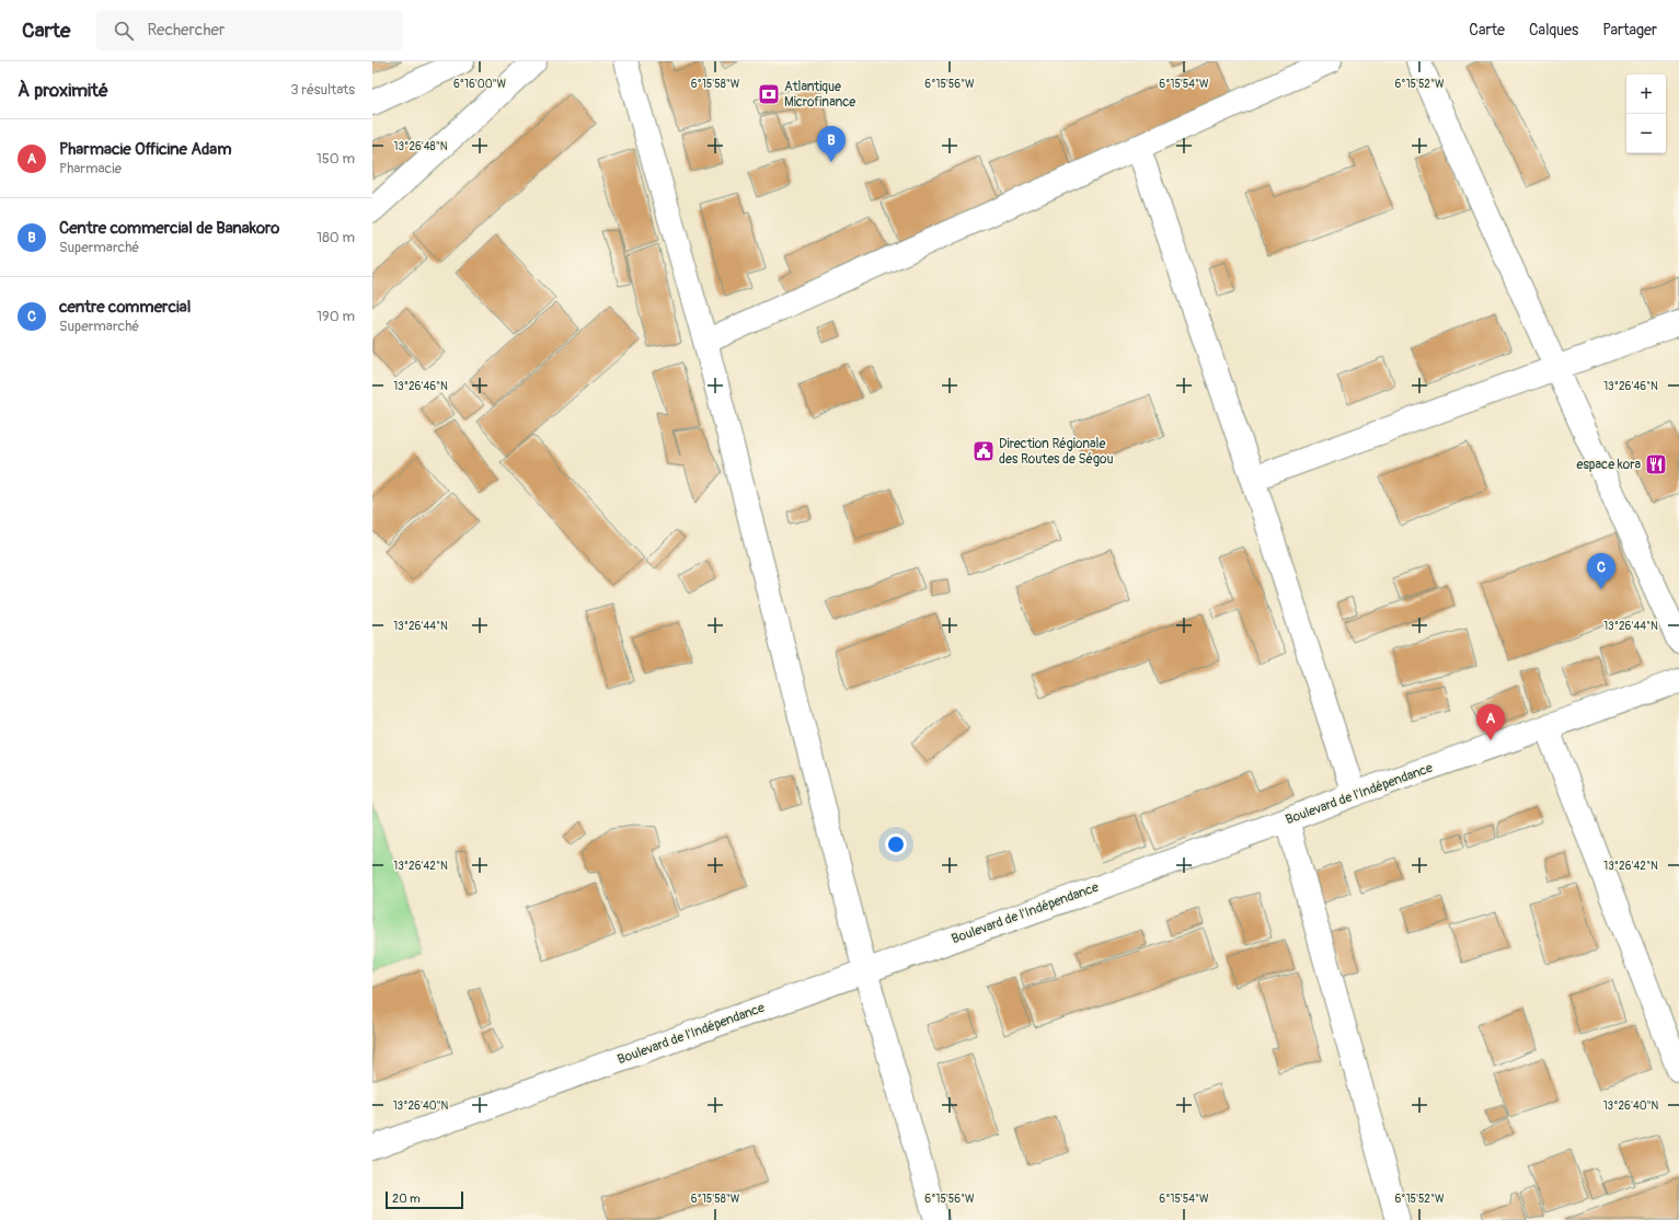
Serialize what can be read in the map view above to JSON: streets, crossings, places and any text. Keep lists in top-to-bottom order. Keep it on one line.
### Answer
{"streets":{"main road":["Boulevard de l'Indépendance"]},"places":{"bank":["Atlantique Microfinance"],"public building":["Direction Régionale des Routes de Ségou"],"restaurant":["espace kora"]},"scale_bar":"20 m","page":{"header":"Carte","search":"Rechercher","nav":["Carte","Calques","Partager"],"heading":["À proximité","3 résultats"],"map_buttons":["+","−"],"list":[{"mark":"A","name":"Pharmacie Officine Adam","note":"Pharmacie","value":"150 m"},{"mark":"B","name":"Centre commercial de Banakoro","note":"Supermarché","value":"180 m"},{"mark":"C","name":"centre commercial","note":"Supermarché","value":"190 m"}],"pins":["B","C","A"],"scale":"20 m"},"coordinates":["6°16'00\"W","6°15'58\"W","6°15'56\"W","6°15'54\"W","6°15'52\"W","13°26'48\"N","13°26'46\"N","13°26'44\"N","13°26'42\"N","13°26'40\"N"]}
